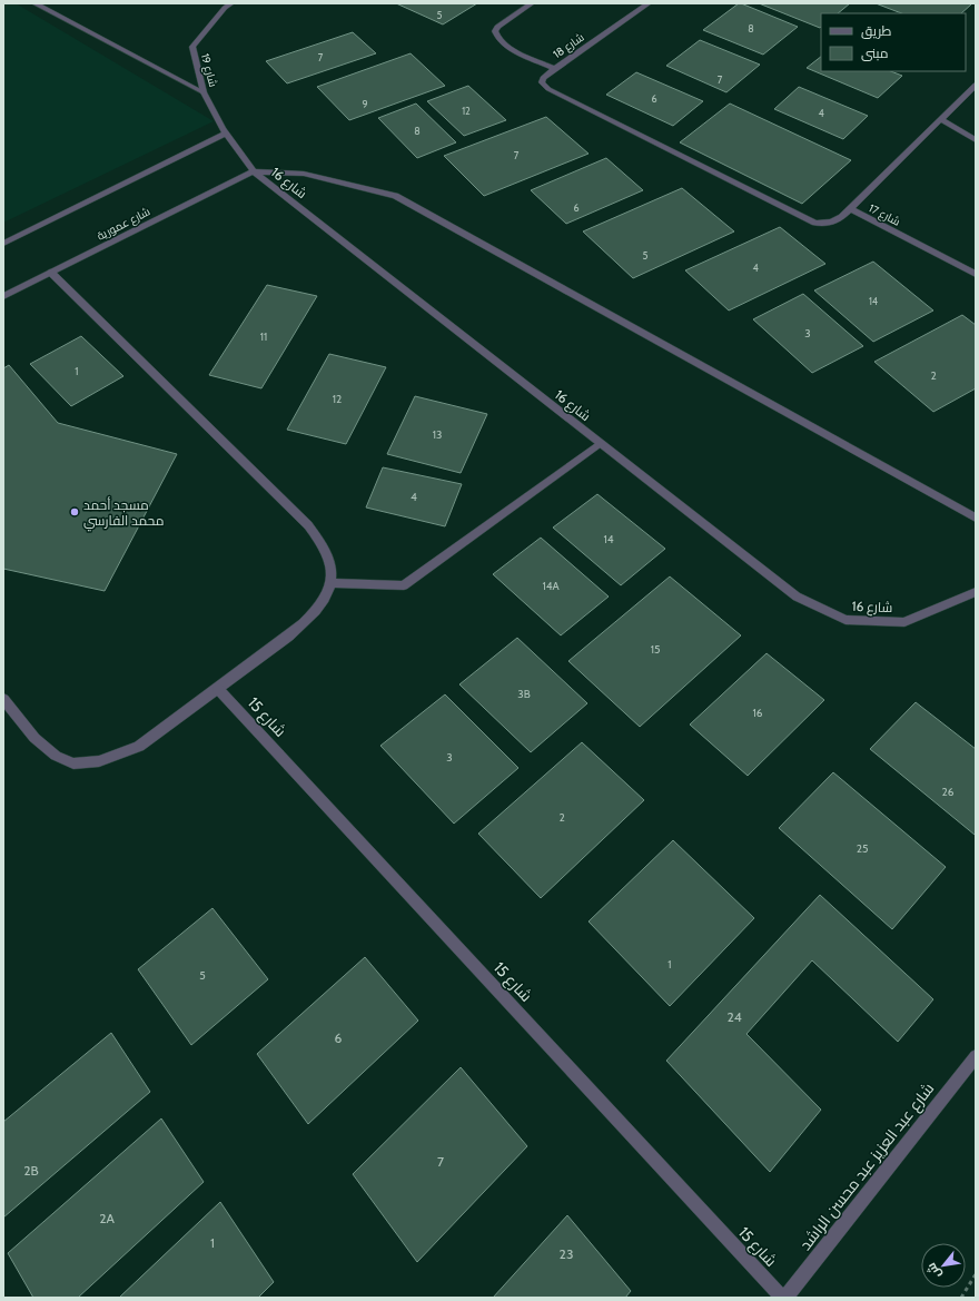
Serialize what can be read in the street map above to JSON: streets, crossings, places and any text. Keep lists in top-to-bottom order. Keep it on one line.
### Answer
{"streets":{"street":["شارع 18","شارع 19","شارع 16","شارع 17","شارع عمورية","شارع 15","شارع عبد العزيز عبد محسن الراشد"]},"crossings":[["شارع 19","شارع 16"],["شارع 19","شارع عمورية"],["شارع 16","شارع عمورية"],["شارع 15","شارع عبد العزيز عبد محسن الراشد"]],"places":["مسجد أحمد محمد الفارسي"],"house_numbers":["5","8","7","7","6","9","12","4","8","7","6","5","4","14","3","11","1","2","12","13","4","14","14A","15","3B","16","3","26","2","25","1","5","24","6","7","2B","2A","1","23"],"legend":["طريق","مبنى"],"north":"bottom left"}
